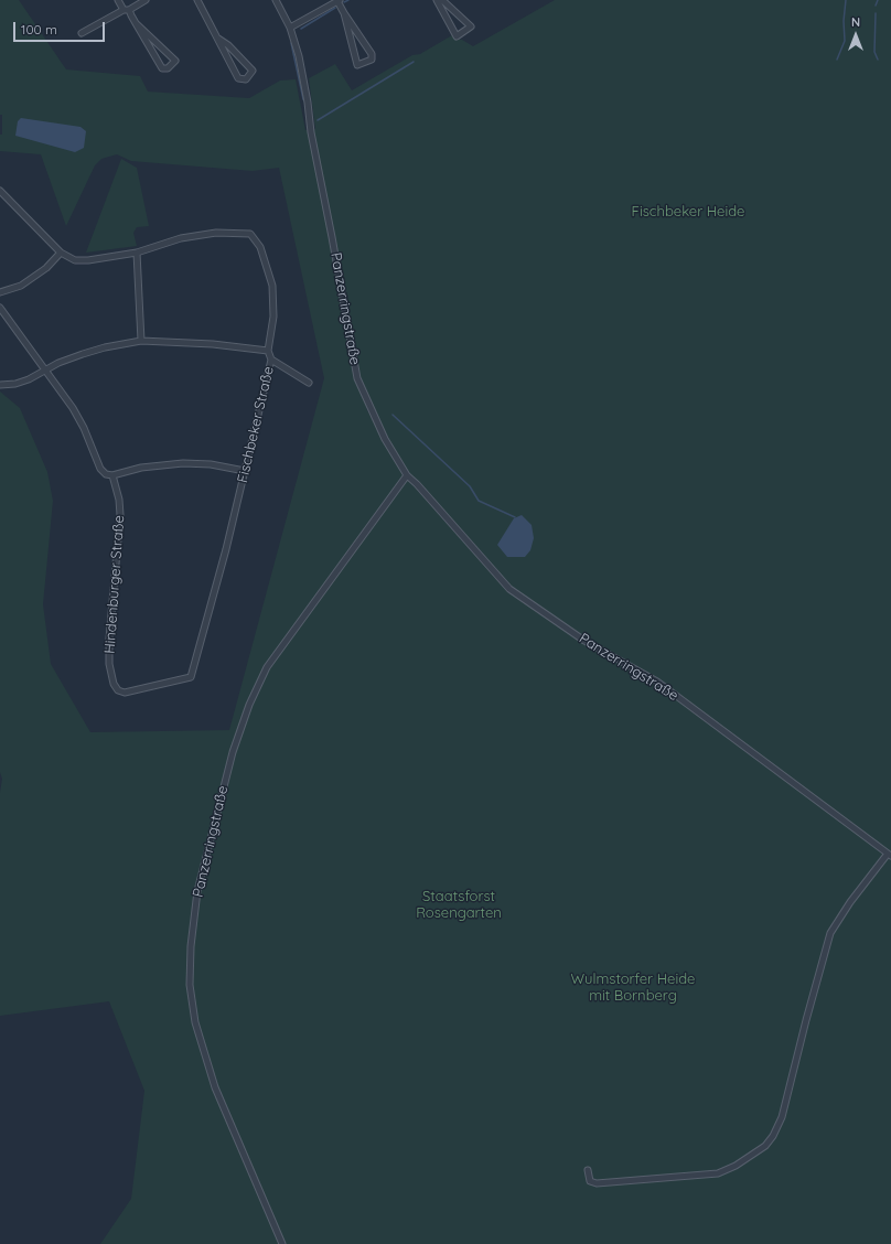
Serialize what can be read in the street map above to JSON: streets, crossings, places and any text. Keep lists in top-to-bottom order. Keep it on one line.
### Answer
{"streets":{"street":["Panzerringstraße","Fischbeker Straße","Hindenburger Straße"]},"crossings":[["Fischbeker Straße","Hindenburger Straße"]],"parks":["Fischbeker Heide","Staatsforst Rosengarten","Wulmstorfer Heide mit Bornberg"],"scale_bar":"100 m","north":"top"}
